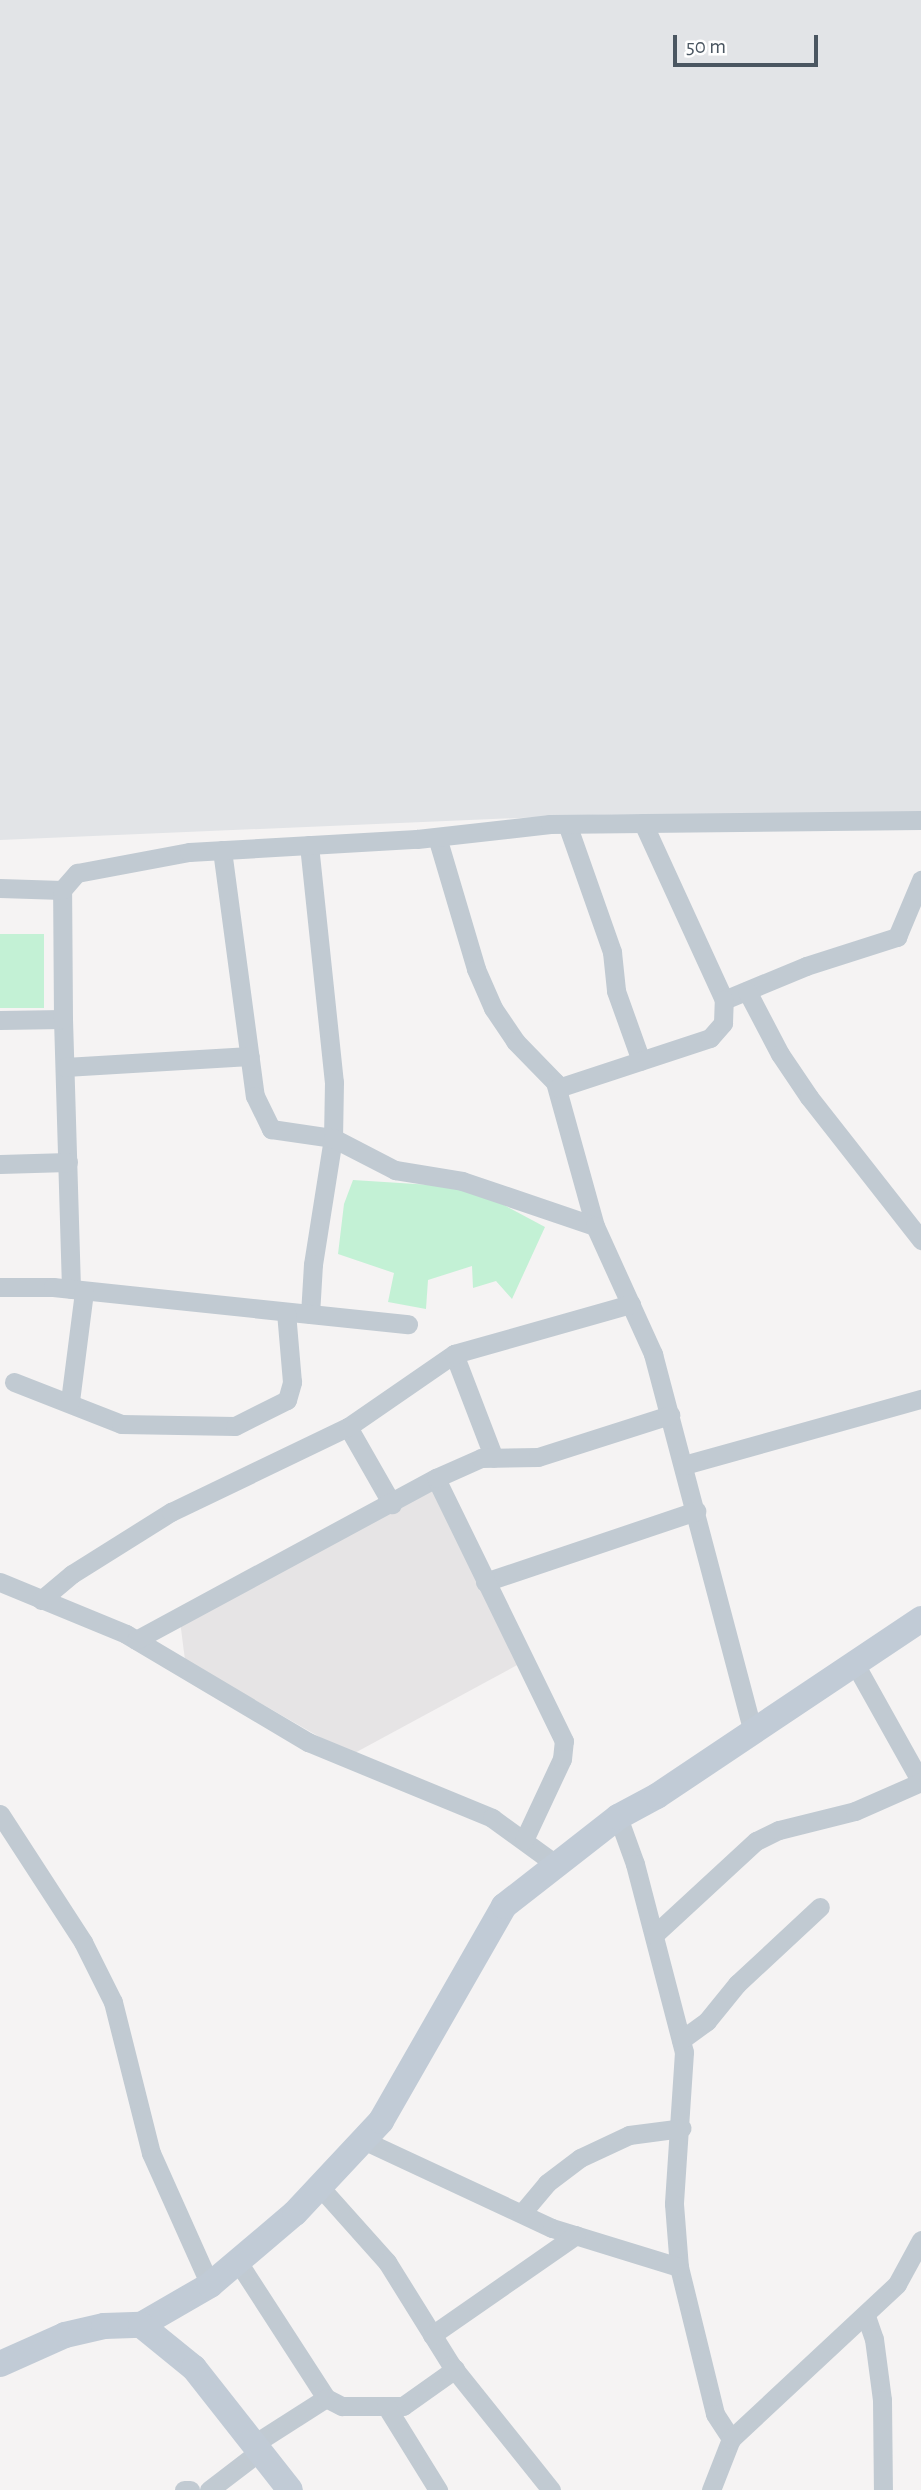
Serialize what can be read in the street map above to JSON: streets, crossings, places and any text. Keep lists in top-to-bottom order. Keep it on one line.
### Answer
{"scale_bar":"50 m"}
